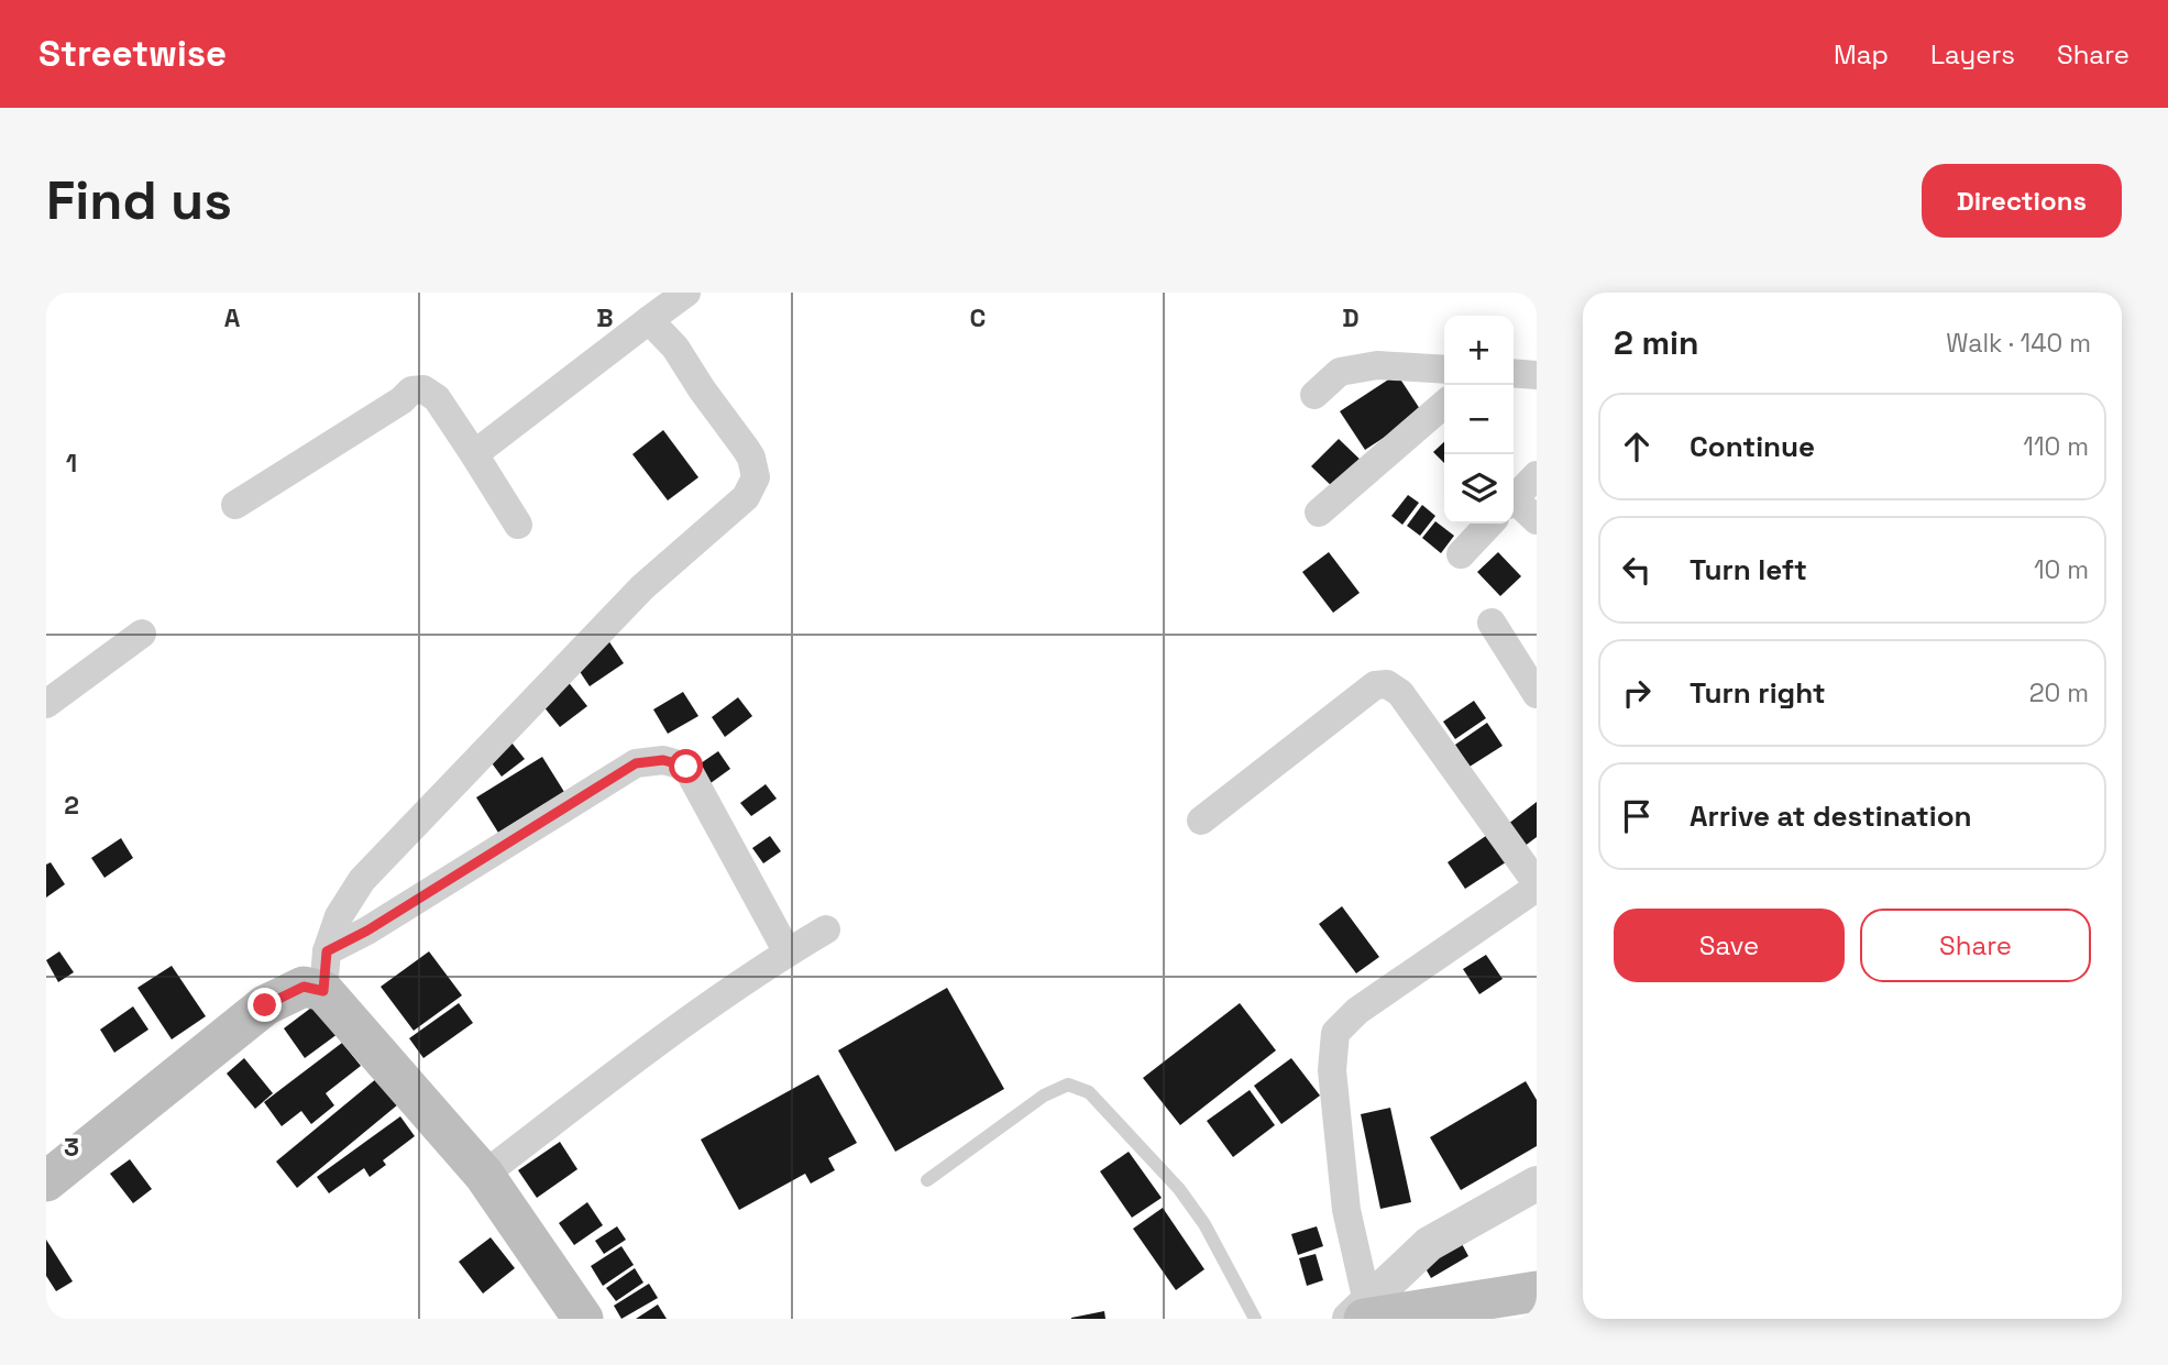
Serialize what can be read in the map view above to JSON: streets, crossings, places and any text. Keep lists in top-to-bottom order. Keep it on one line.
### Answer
{"page":{"header":"Streetwise","nav":["Map","Layers","Share"],"buttons":["Directions",["Save","Share"]],"title":"Find us","heading":["2 min","Walk · 140 m"],"map_buttons":["+","−"],"list":[["Continue","110 m"],["Turn left","10 m"],["Turn right","20 m"],"Arrive at destination"]},"grid":{"columns":["A","B","C","D"],"rows":["1","2","3"]}}
